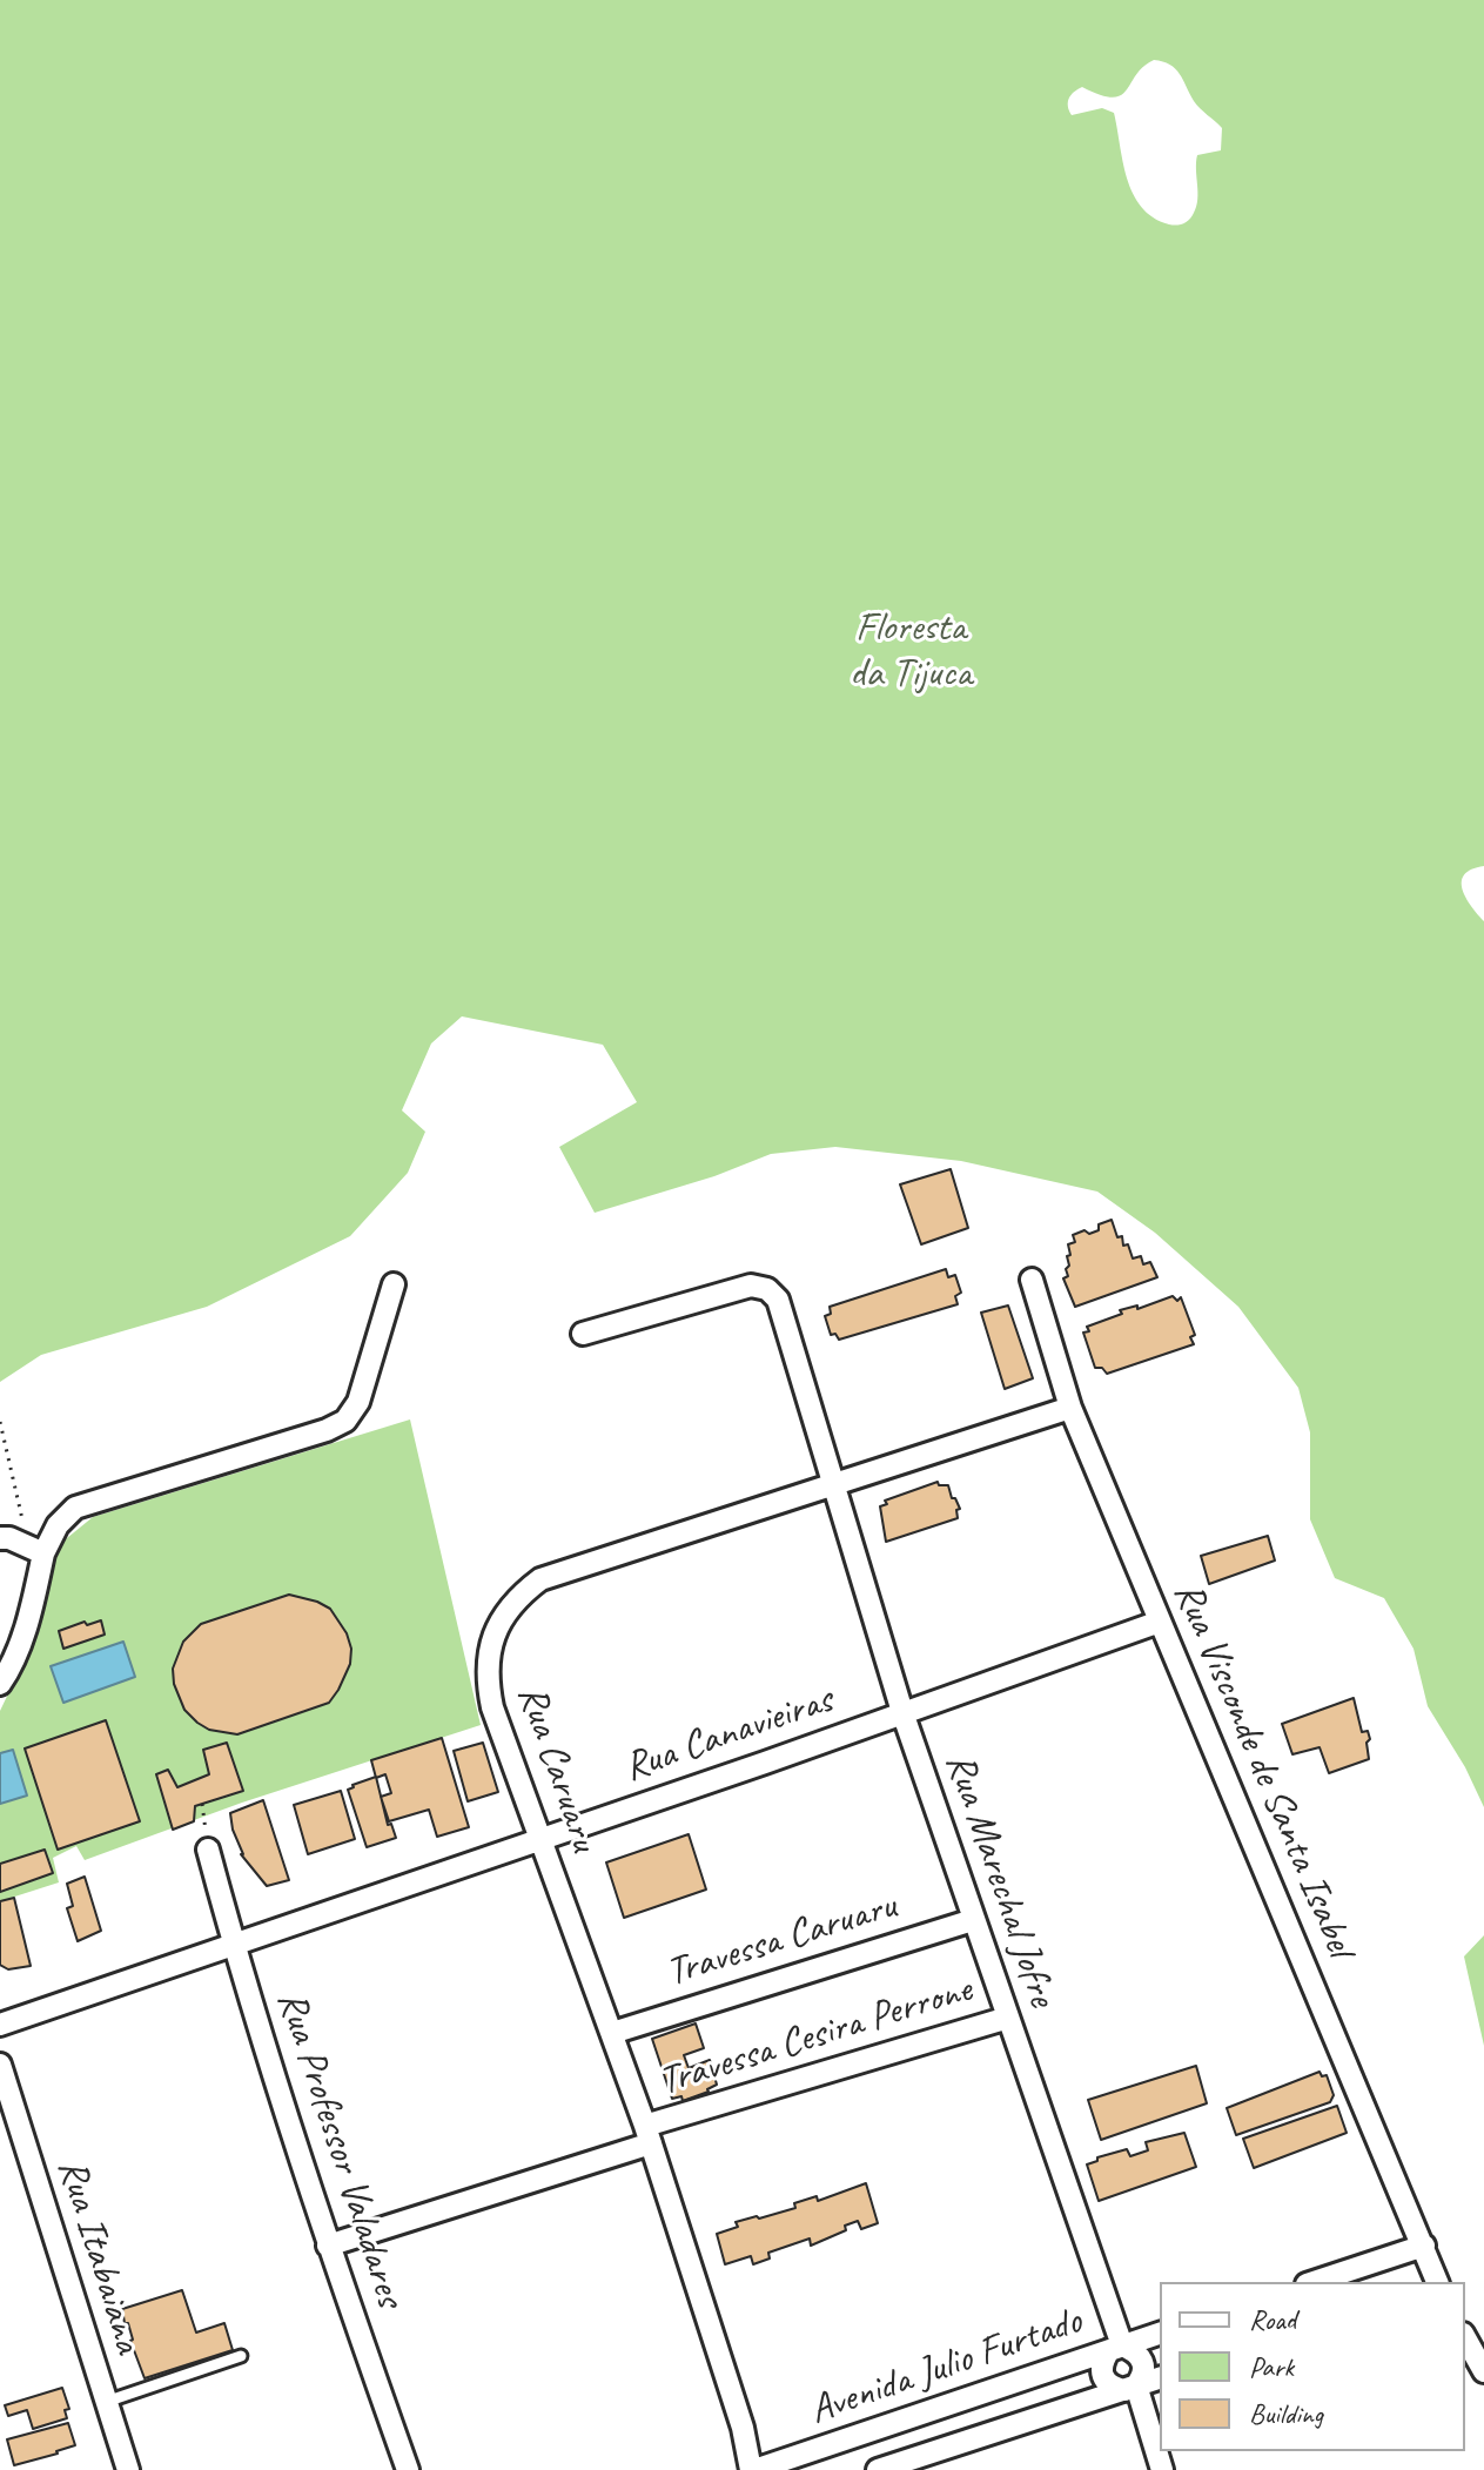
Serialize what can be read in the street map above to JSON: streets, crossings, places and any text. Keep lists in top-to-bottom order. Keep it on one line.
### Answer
{"streets":{"street":["Rua Canavieiras","Rua Caruaru","Rua Visconde de Santa Isabel","Rua Marechal Jofre","Travessa Caruaru","Travessa Cesira Perrone","Rua Professor Valadares","Rua Itabaiana","Avenida Julio Furtado"]},"crossings":[["Rua Canavieiras","Rua Caruaru"],["Rua Canavieiras","Rua Visconde de Santa Isabel"],["Rua Canavieiras","Rua Marechal Jofre"],["Rua Canavieiras","Rua Professor Valadares"],["Rua Caruaru","Rua Visconde de Santa Isabel"],["Rua Caruaru","Rua Marechal Jofre"],["Rua Caruaru","Travessa Caruaru"],["Rua Caruaru","Travessa Cesira Perrone"],["Rua Caruaru","Avenida Julio Furtado"],["Rua Marechal Jofre","Travessa Caruaru"],["Rua Marechal Jofre","Travessa Cesira Perrone"],["Rua Marechal Jofre","Avenida Julio Furtado"],["Travessa Cesira Perrone","Rua Professor Valadares"]],"parks":["Floresta da Tijuca"],"legend":["Road","Park","Building"]}
